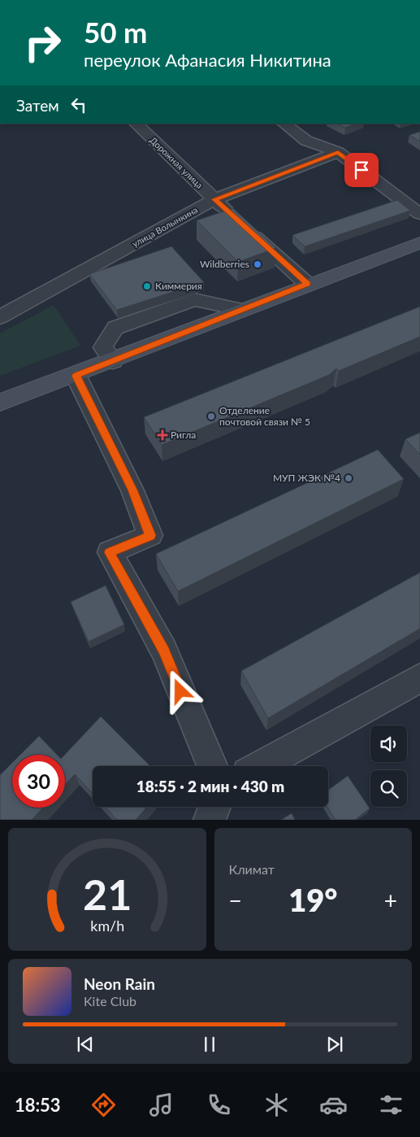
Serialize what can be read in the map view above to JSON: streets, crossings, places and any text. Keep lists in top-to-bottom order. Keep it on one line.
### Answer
{"streets":{"street":["Дорожная улица","улица Волынкина"]},"crossings":[["Дорожная улица","улица Волынкина"]],"places":{"other":["Wildberries","Киммерия","Отделение почтовой связи № 5","МУП ЖЭК №4"],"health":["Ригла"]},"page":{"turn":["50 m","переулок Афанасия Никитина"],"then":"Затем","limit":"30","trip":"18:55 · 2 мин · 430 m","tile":"Климат","heat":["−","19°","+"],"song":["Neon Rain","Kite Club"],"tabs":"18:53","gauge":["21","km/h"]}}
